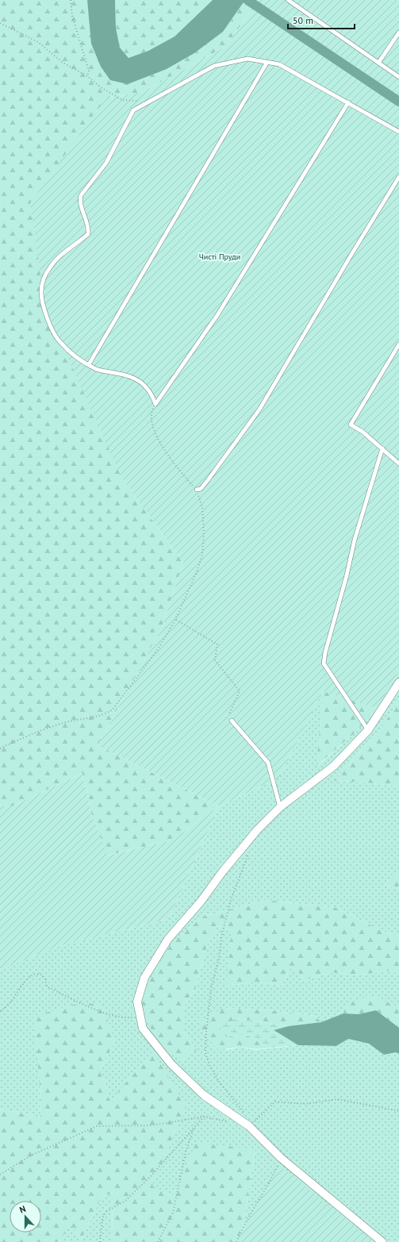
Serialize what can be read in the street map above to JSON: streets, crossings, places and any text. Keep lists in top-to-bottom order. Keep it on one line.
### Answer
{"parks":["Чисті Пруди"],"scale_bar":"50 m","north":"top"}
